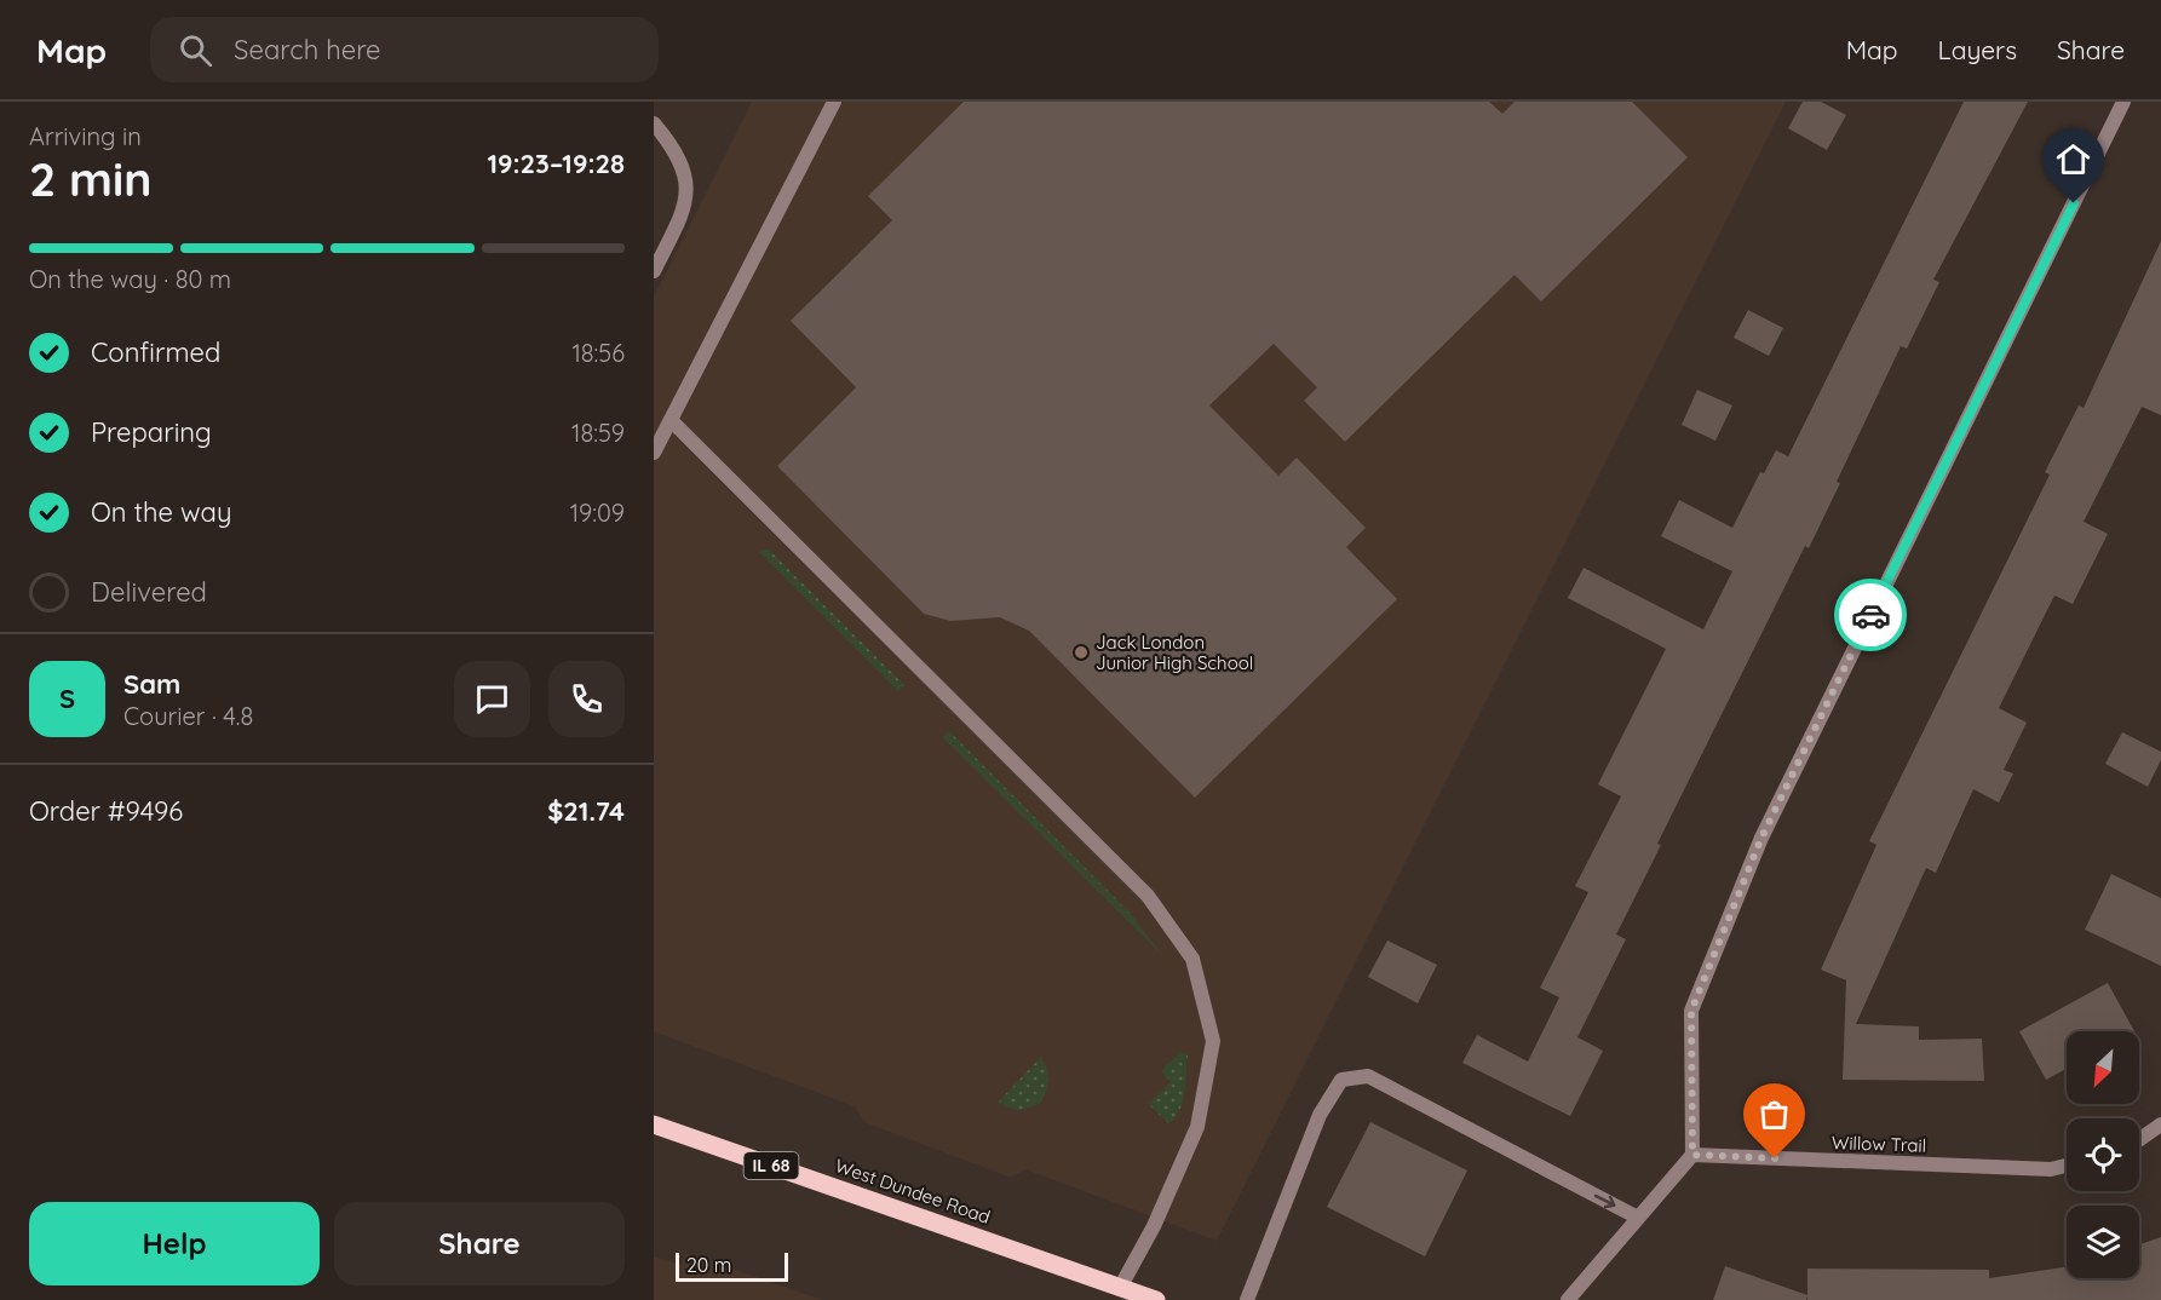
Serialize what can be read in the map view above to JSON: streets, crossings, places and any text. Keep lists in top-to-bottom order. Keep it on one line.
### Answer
{"streets":{"main road":["IL 68","West Dundee Road"],"street":["Willow Trail"]},"places":["Jack London Junior High School"],"scale_bar":"20 m","north":"bottom left","page":{"header":"Map","search":"Search here","nav":["Map","Layers","Share"],"heading":["2 min","Arriving in","19:23–19:28"],"panel":["Sam","Courier · 4.8","Order #9496","$21.74"],"bar":"On the way · 80 m","list":[["Confirmed","18:56"],["Preparing","18:59"],["On the way","19:09"],"Delivered"],"round":"S","buttons":["Help","Share"],"scale":"20 m"}}
